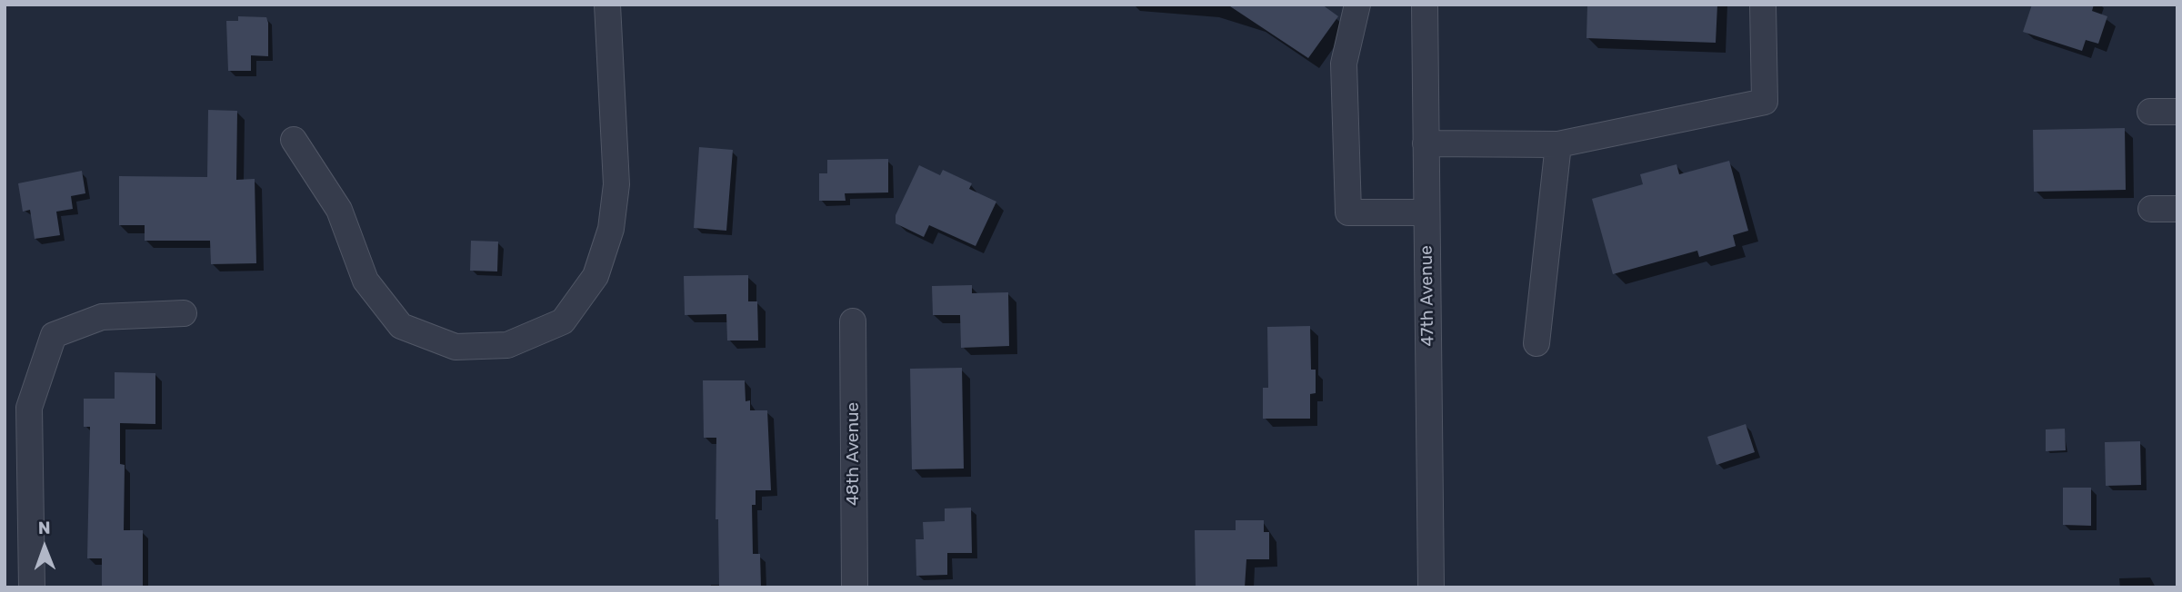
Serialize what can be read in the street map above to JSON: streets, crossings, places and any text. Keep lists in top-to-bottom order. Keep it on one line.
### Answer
{"streets":{"street":["47th Avenue","48th Avenue"]},"north":"top"}
